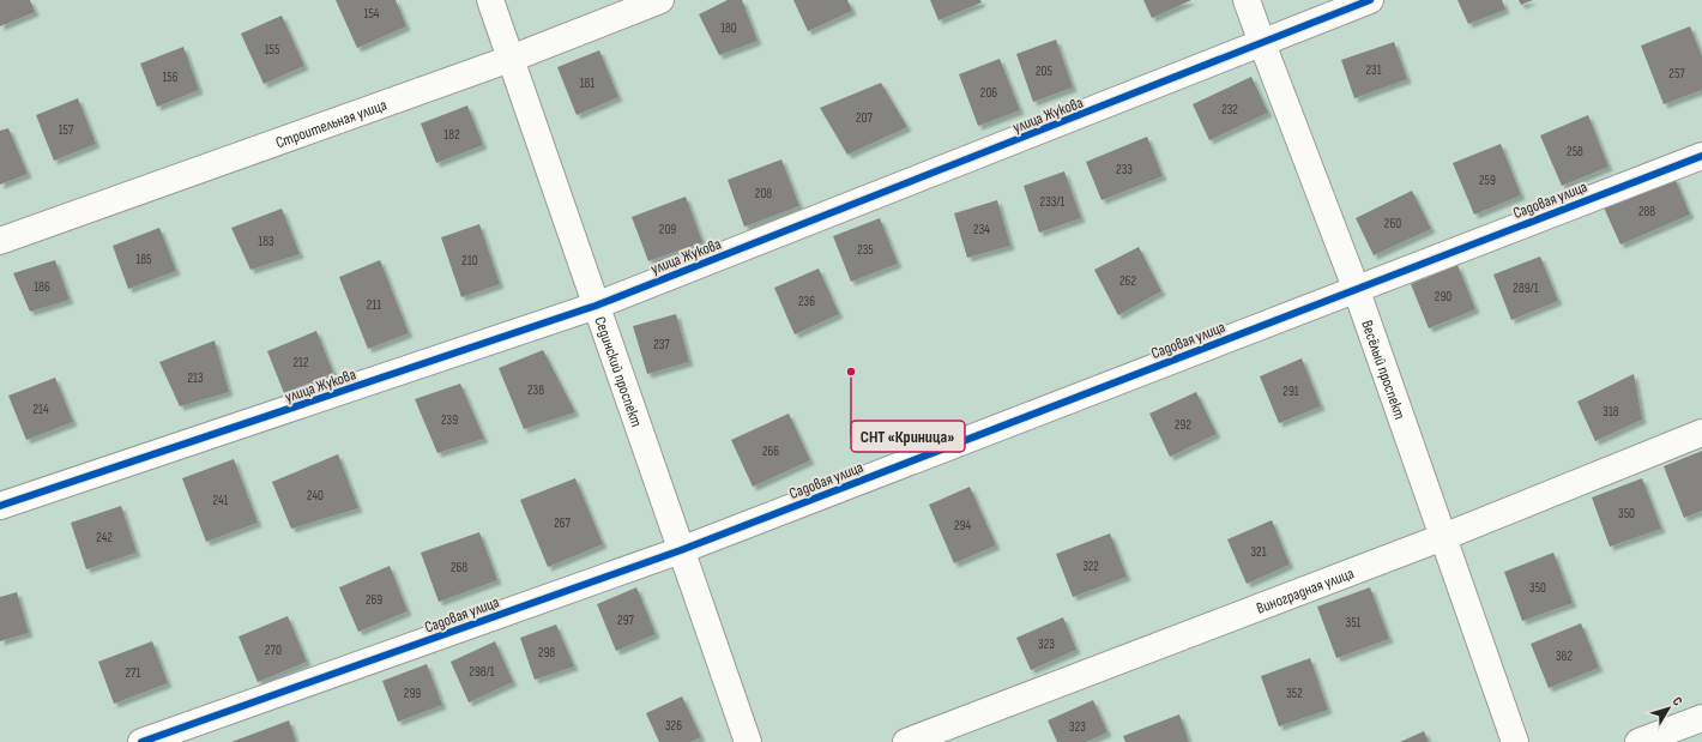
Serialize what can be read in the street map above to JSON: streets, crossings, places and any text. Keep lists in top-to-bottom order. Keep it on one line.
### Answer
{"streets":{"street":["улица Жукова","Строительная улица","Садовая улица","Весёлый проспект","Сединский проспект","Виноградная улица"]},"crossings":[["улица Жукова","Весёлый проспект"],["улица Жукова","Сединский проспект"],["Строительная улица","Сединский проспект"],["Садовая улица","Весёлый проспект"],["Садовая улица","Сединский проспект"],["Весёлый проспект","Виноградная улица"]],"places":["СНТ «Криница»"],"house_numbers":["154","180","155","231","205","257","156","181","206","232","207","157","182","258","233","259","208","233/1","288","260","209","234","183","235","185","210","262","186","289/1","290","236","211","237","212","213","238","291","214","318","239","292","266","240","241","350","267","294","242","321","322","268","350","269","297","351","323","270","298","382","298/1","271","299","352","326","323"],"north":"top right"}
